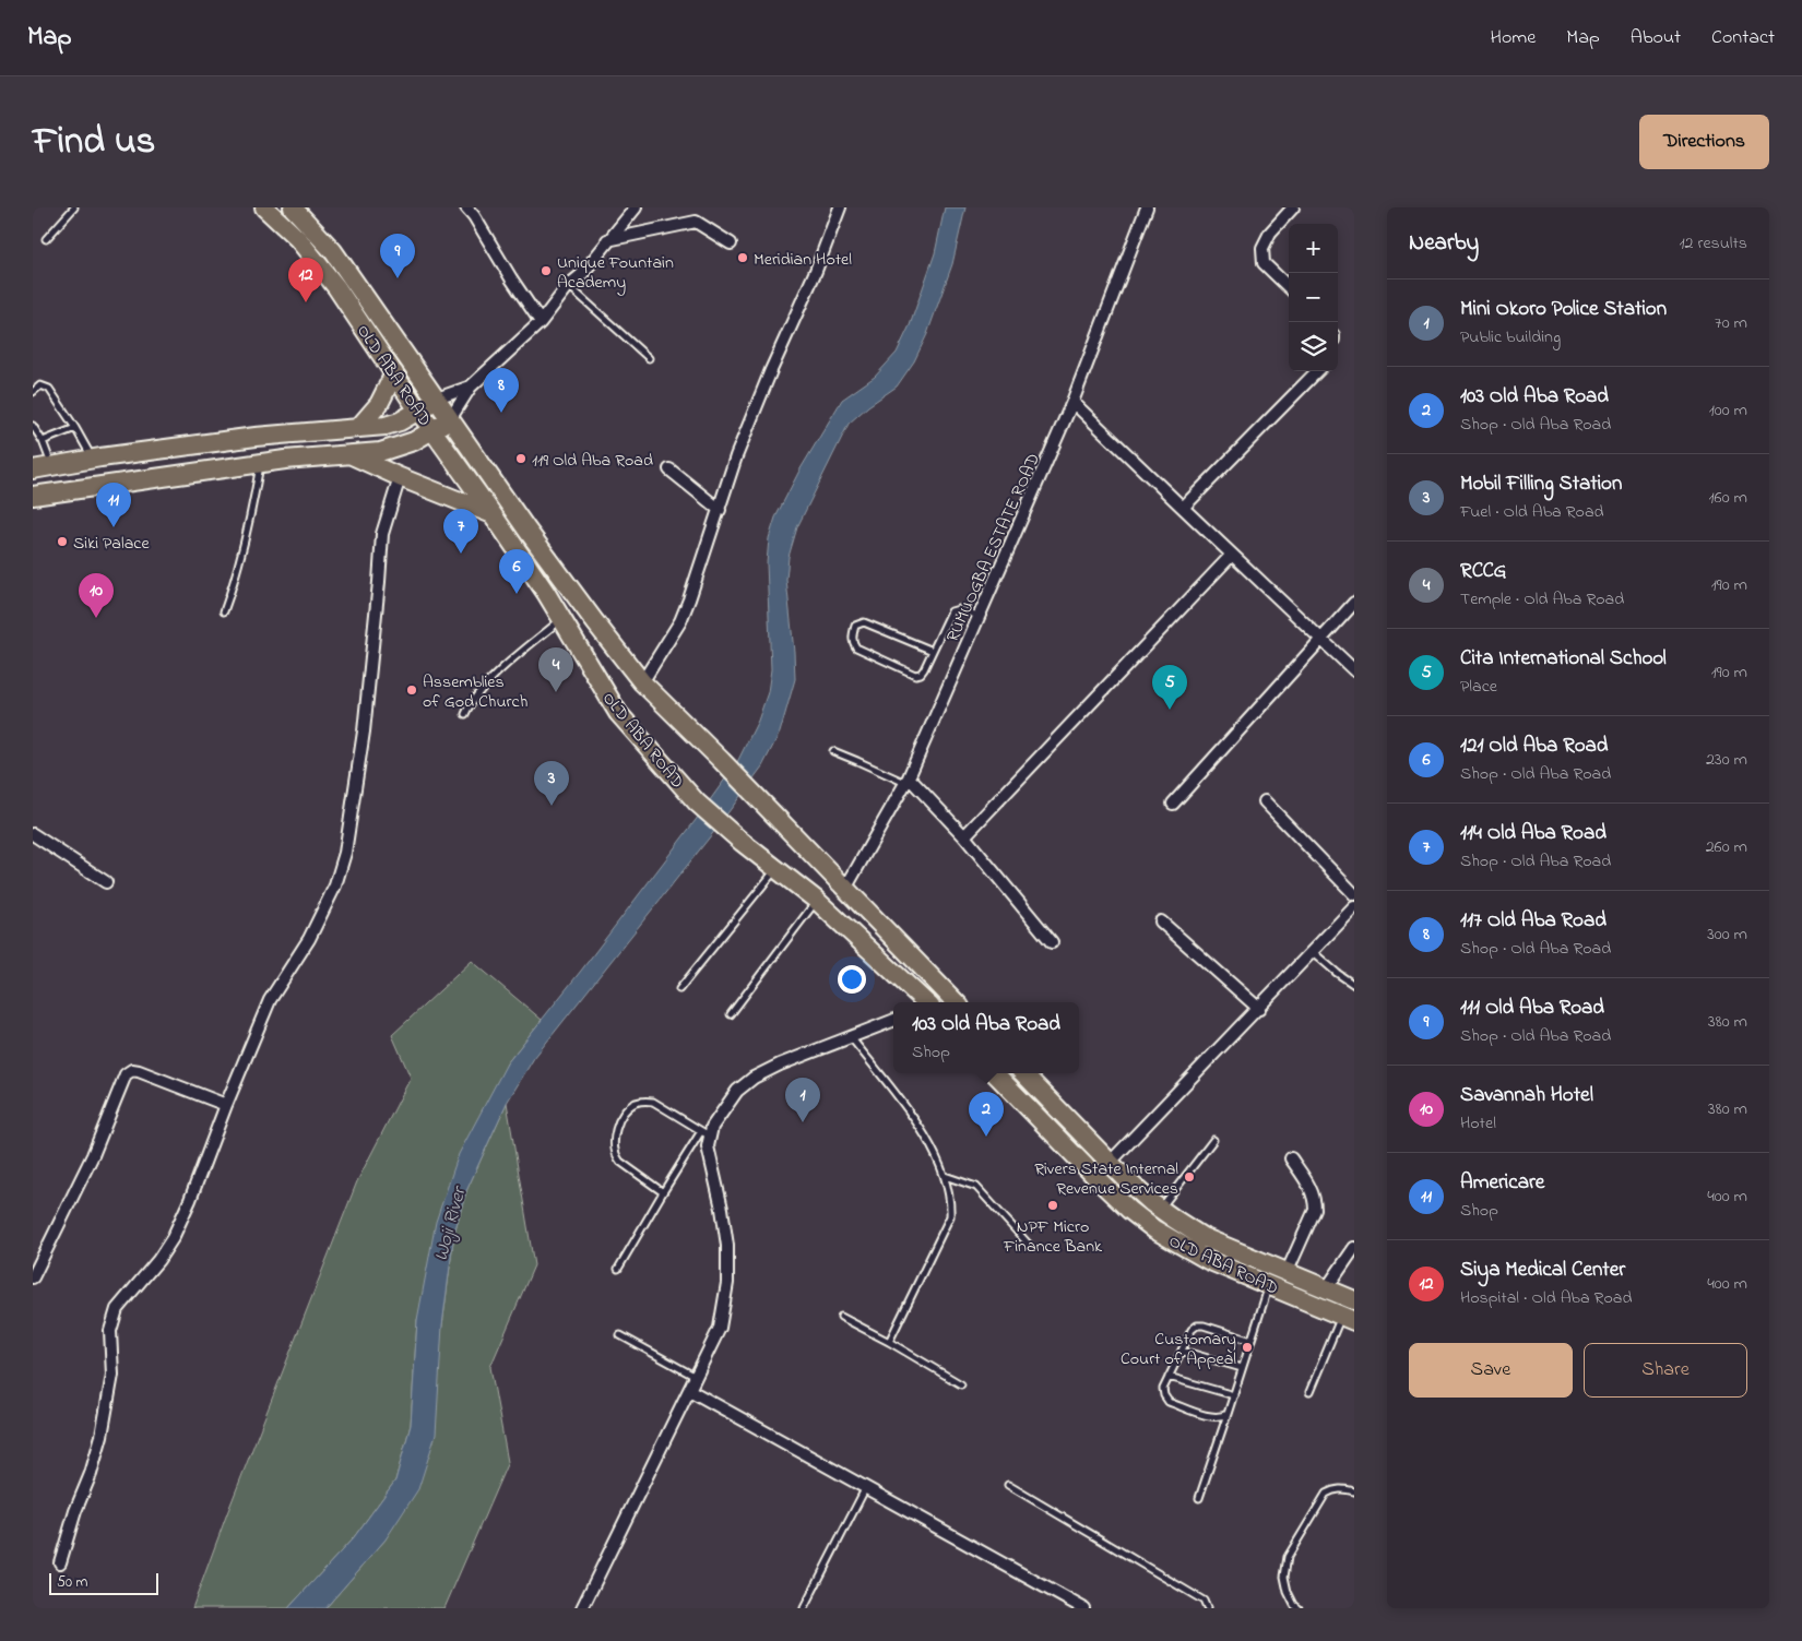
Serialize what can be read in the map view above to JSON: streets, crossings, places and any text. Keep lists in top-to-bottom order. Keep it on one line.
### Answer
{"streets":{"main road":["OLD ABA ROAD"],"street":["RUMUOGBA ESTATE ROAD"]},"crossings":[["OLD ABA ROAD","RUMUOGBA ESTATE ROAD"]],"water":["Woji River"],"places":["Meridian Hotel","Unique Fountain Academy","119 Old Aba Road","Siki Palace","Assemblies of God Church","Rivers State Internal Revenue Services","NPF Micro Finance Bank","Customary Court of Appeal"],"scale_bar":"50 m","page":{"header":"Map","nav":["Home","Map","About","Contact"],"title":"Find us","buttons":["Directions",["Save","Share"]],"heading":["Nearby","12 results"],"map_buttons":["+","−"],"pins":["9","12","8","11","7","6","10","4","5","3","1","2"],"list":[{"mark":"1","name":"Mini Okoro Police Station","note":"Public building","value":"70 m"},{"mark":"2","name":"103 Old Aba Road","note":"Shop · Old Aba Road","value":"100 m"},{"mark":"3","name":"Mobil Filling Station","note":"Fuel · Old Aba Road","value":"160 m"},{"mark":"4","name":"RCCG","note":"Temple · Old Aba Road","value":"190 m"},{"mark":"5","name":"Cita International School","note":"Place","value":"190 m"},{"mark":"6","name":"121 Old Aba Road","note":"Shop · Old Aba Road","value":"230 m"},{"mark":"7","name":"114 Old Aba Road","note":"Shop · Old Aba Road","value":"260 m"},{"mark":"8","name":"117 Old Aba Road","note":"Shop · Old Aba Road","value":"300 m"},{"mark":"9","name":"111 Old Aba Road","note":"Shop · Old Aba Road","value":"380 m"},{"mark":"10","name":"Savannah Hotel","note":"Hotel","value":"380 m"},{"mark":"11","name":"Americare","note":"Shop","value":"400 m"},{"mark":"12","name":"Siya Medical Center","note":"Hospital · Old Aba Road","value":"400 m"}],"popup":["103 Old Aba Road","Shop"],"scale":"50 m"}}
